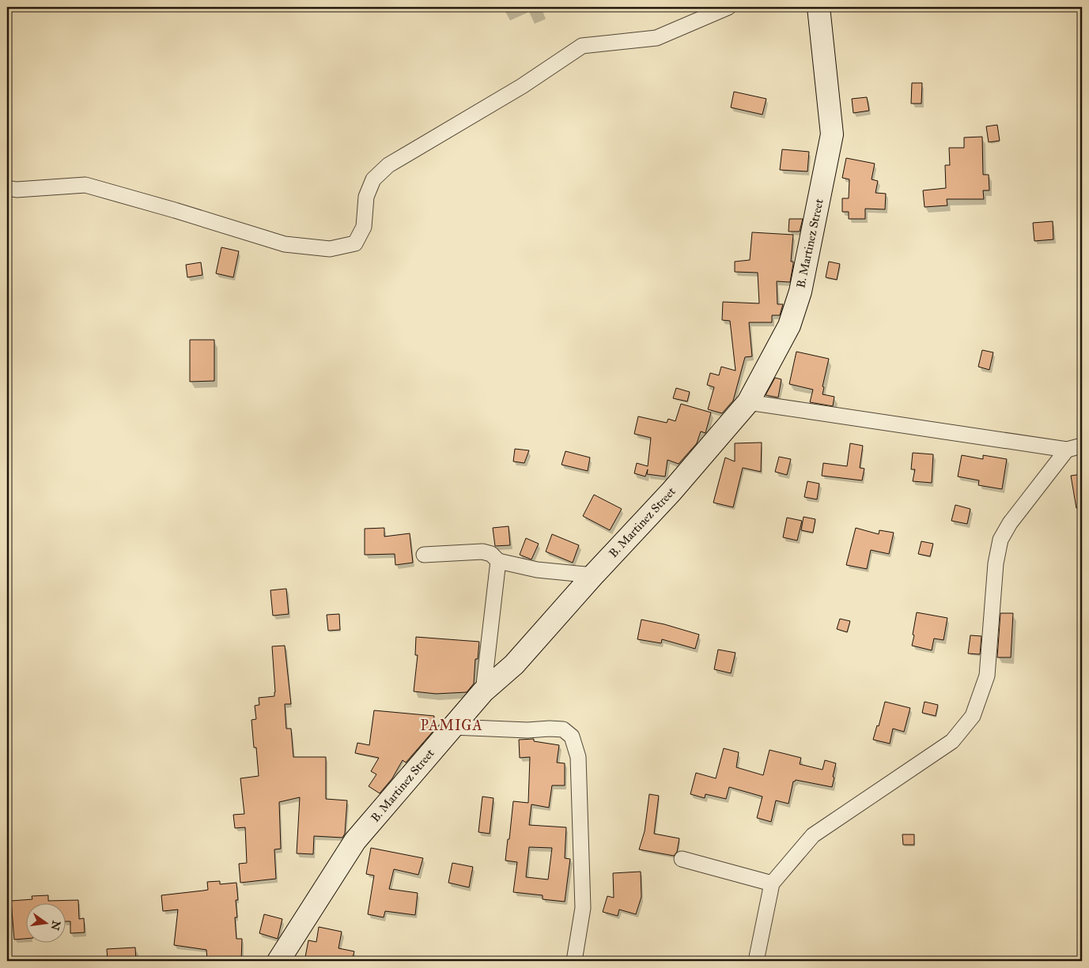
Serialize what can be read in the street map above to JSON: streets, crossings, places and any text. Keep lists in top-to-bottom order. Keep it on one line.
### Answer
{"streets":{"street":["B. Martinez Street"]},"districts":["PAMIGA"],"north":"right"}
